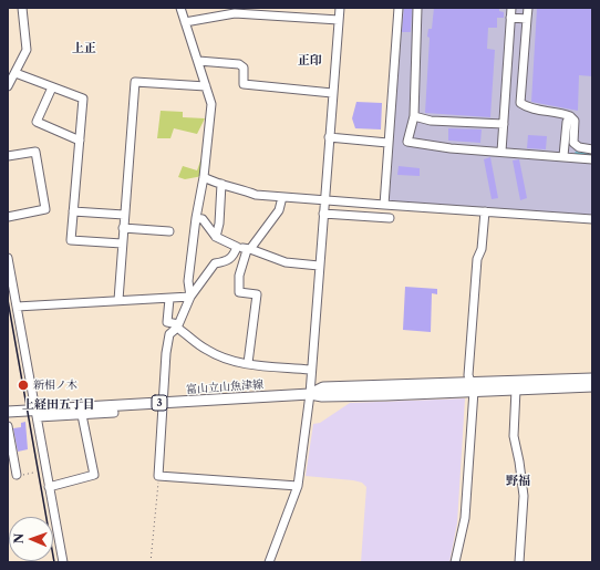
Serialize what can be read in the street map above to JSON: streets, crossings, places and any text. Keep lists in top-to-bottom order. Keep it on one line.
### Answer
{"streets":{"main road":["富山立山魚津線","3"]},"districts":["上正","正印","上経田五丁目","野福"],"places":["新相ノ木"],"north":"left"}
